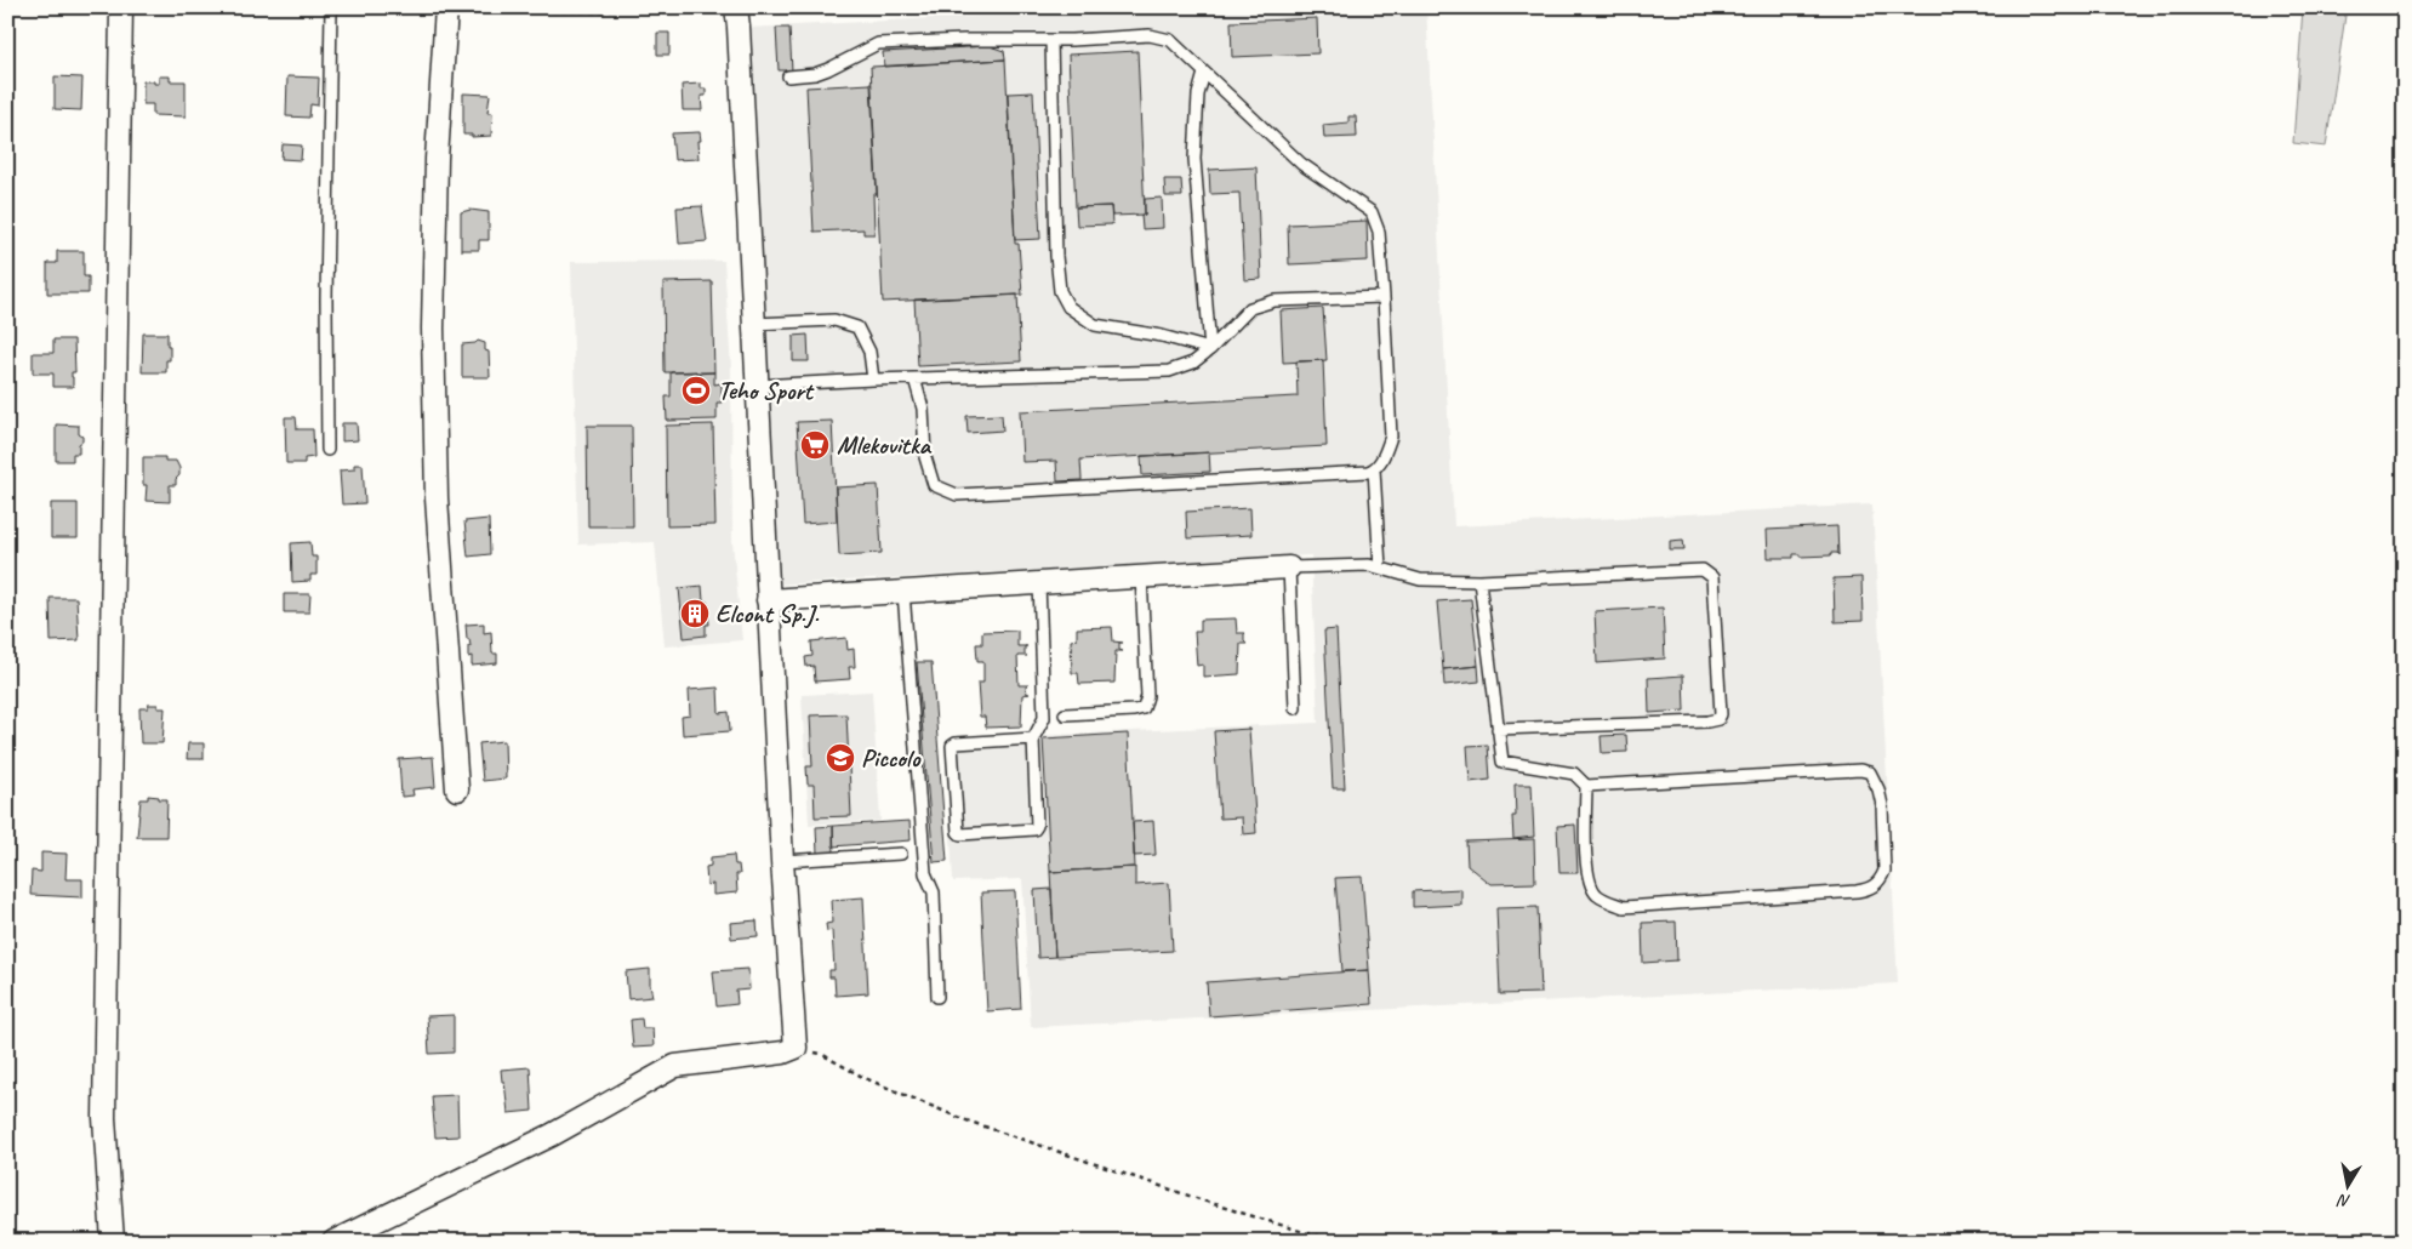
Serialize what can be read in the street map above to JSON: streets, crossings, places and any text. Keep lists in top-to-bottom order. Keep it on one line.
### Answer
{"places":{"sports":["Teho Sport"],"supermarket":["Mlekovitka"],"building":["Elcont Sp.J."],"school or university":["Piccolo"]},"north":"bottom"}
